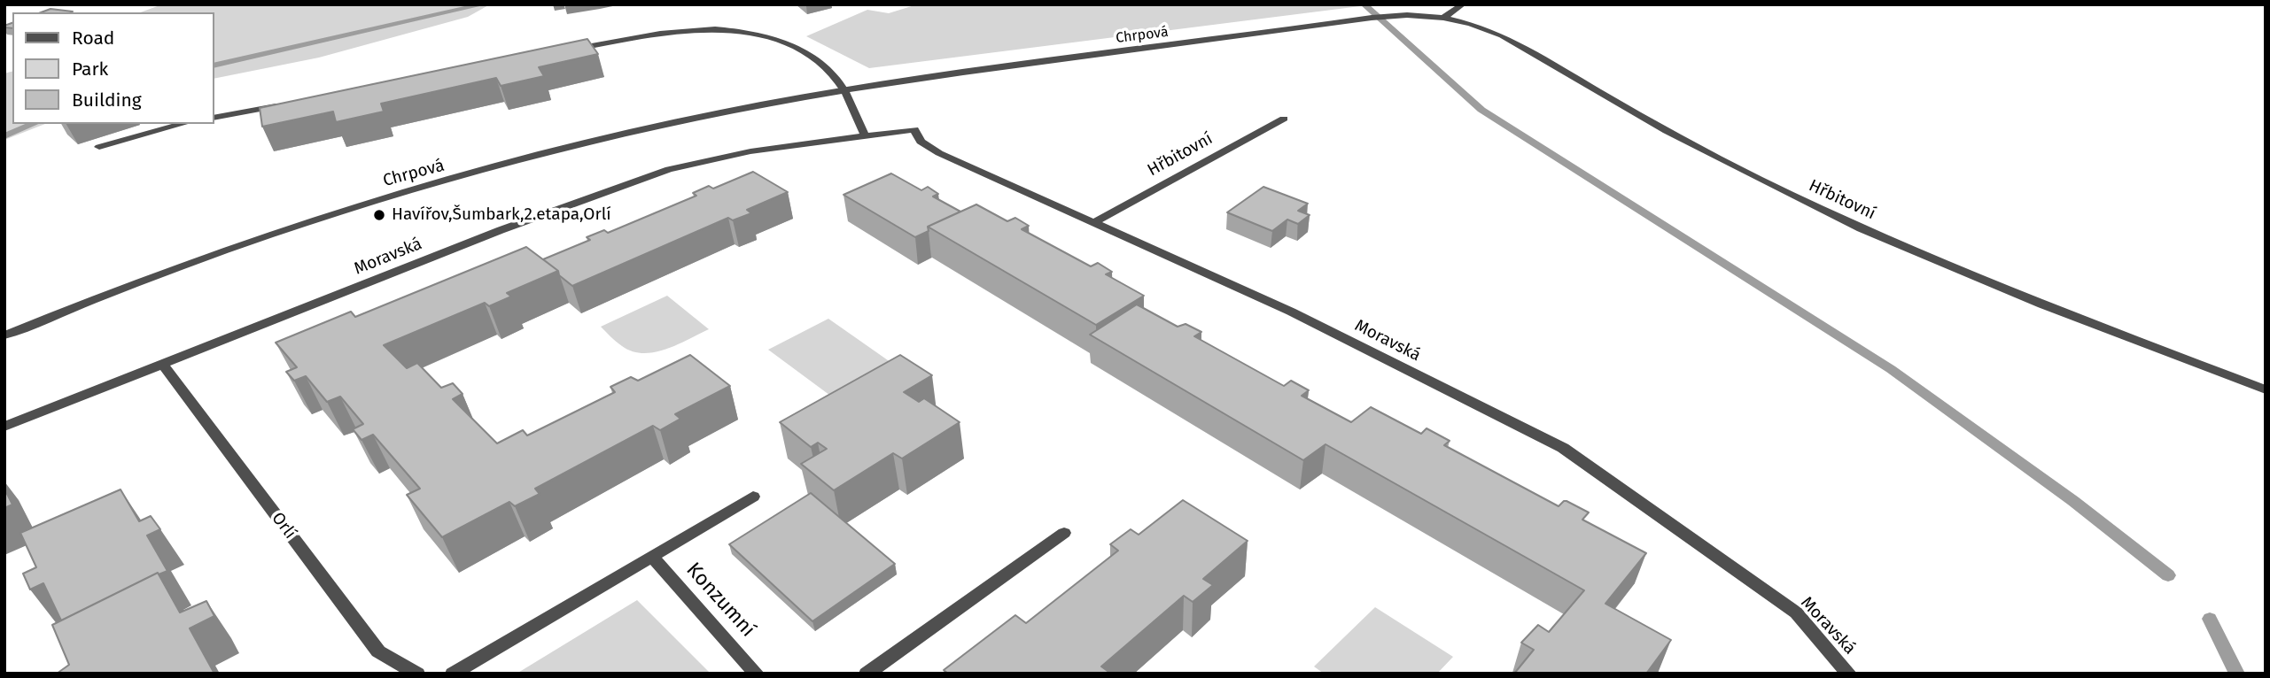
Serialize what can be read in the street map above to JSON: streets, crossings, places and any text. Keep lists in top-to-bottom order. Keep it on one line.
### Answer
{"streets":{"street":["Chrpová","Hřbitovní","Moravská","Orlí","Konzumní"]},"crossings":[["Chrpová","Hřbitovní"],["Hřbitovní","Moravská"],["Moravská","Orlí"]],"places":["Havířov,Šumbark,2.etapa,Orlí"],"legend":["Road","Park","Building"]}
